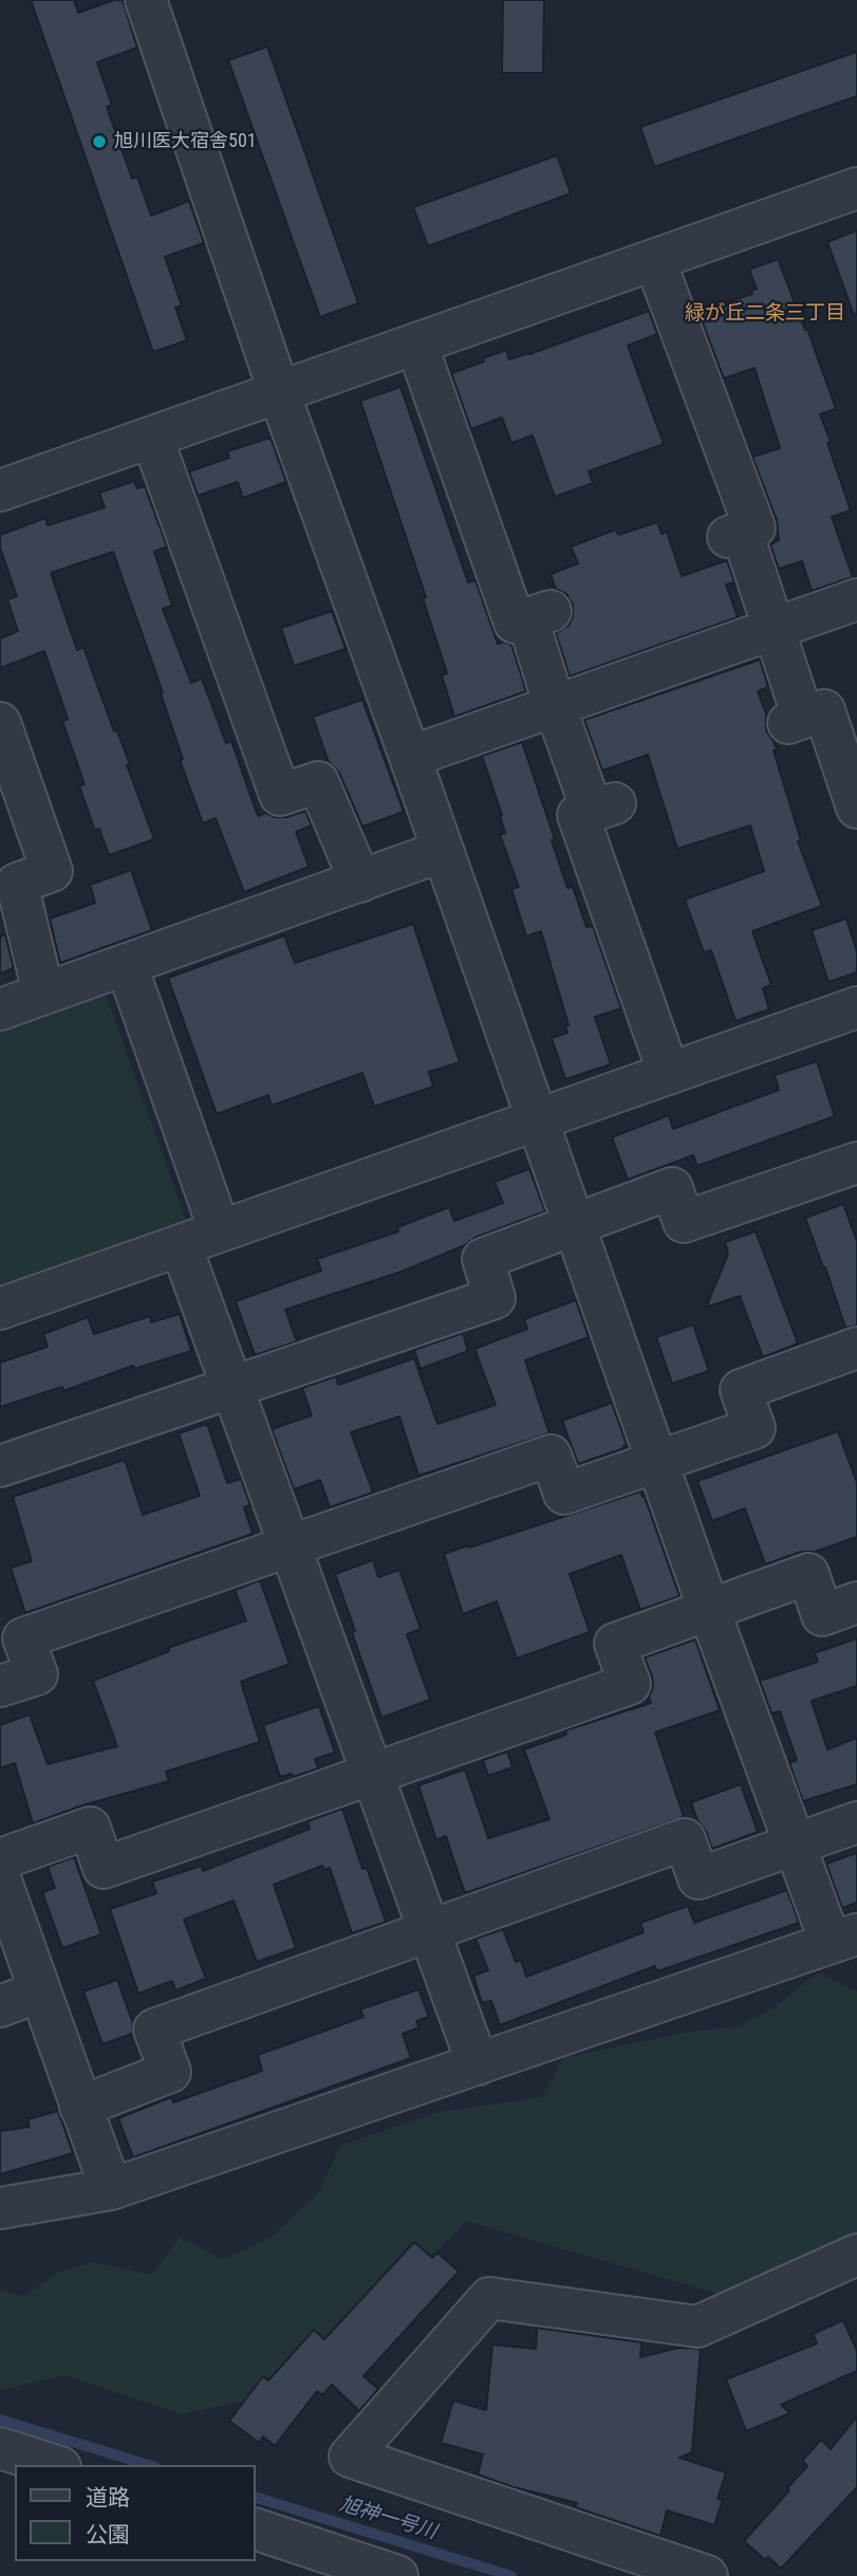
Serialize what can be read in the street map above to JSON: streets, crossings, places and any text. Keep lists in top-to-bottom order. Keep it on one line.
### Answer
{"districts":["緑が丘二条三丁目"],"water":["旭神一号川"],"places":["旭川医大宿舎501"],"legend":["道路","公園"]}
